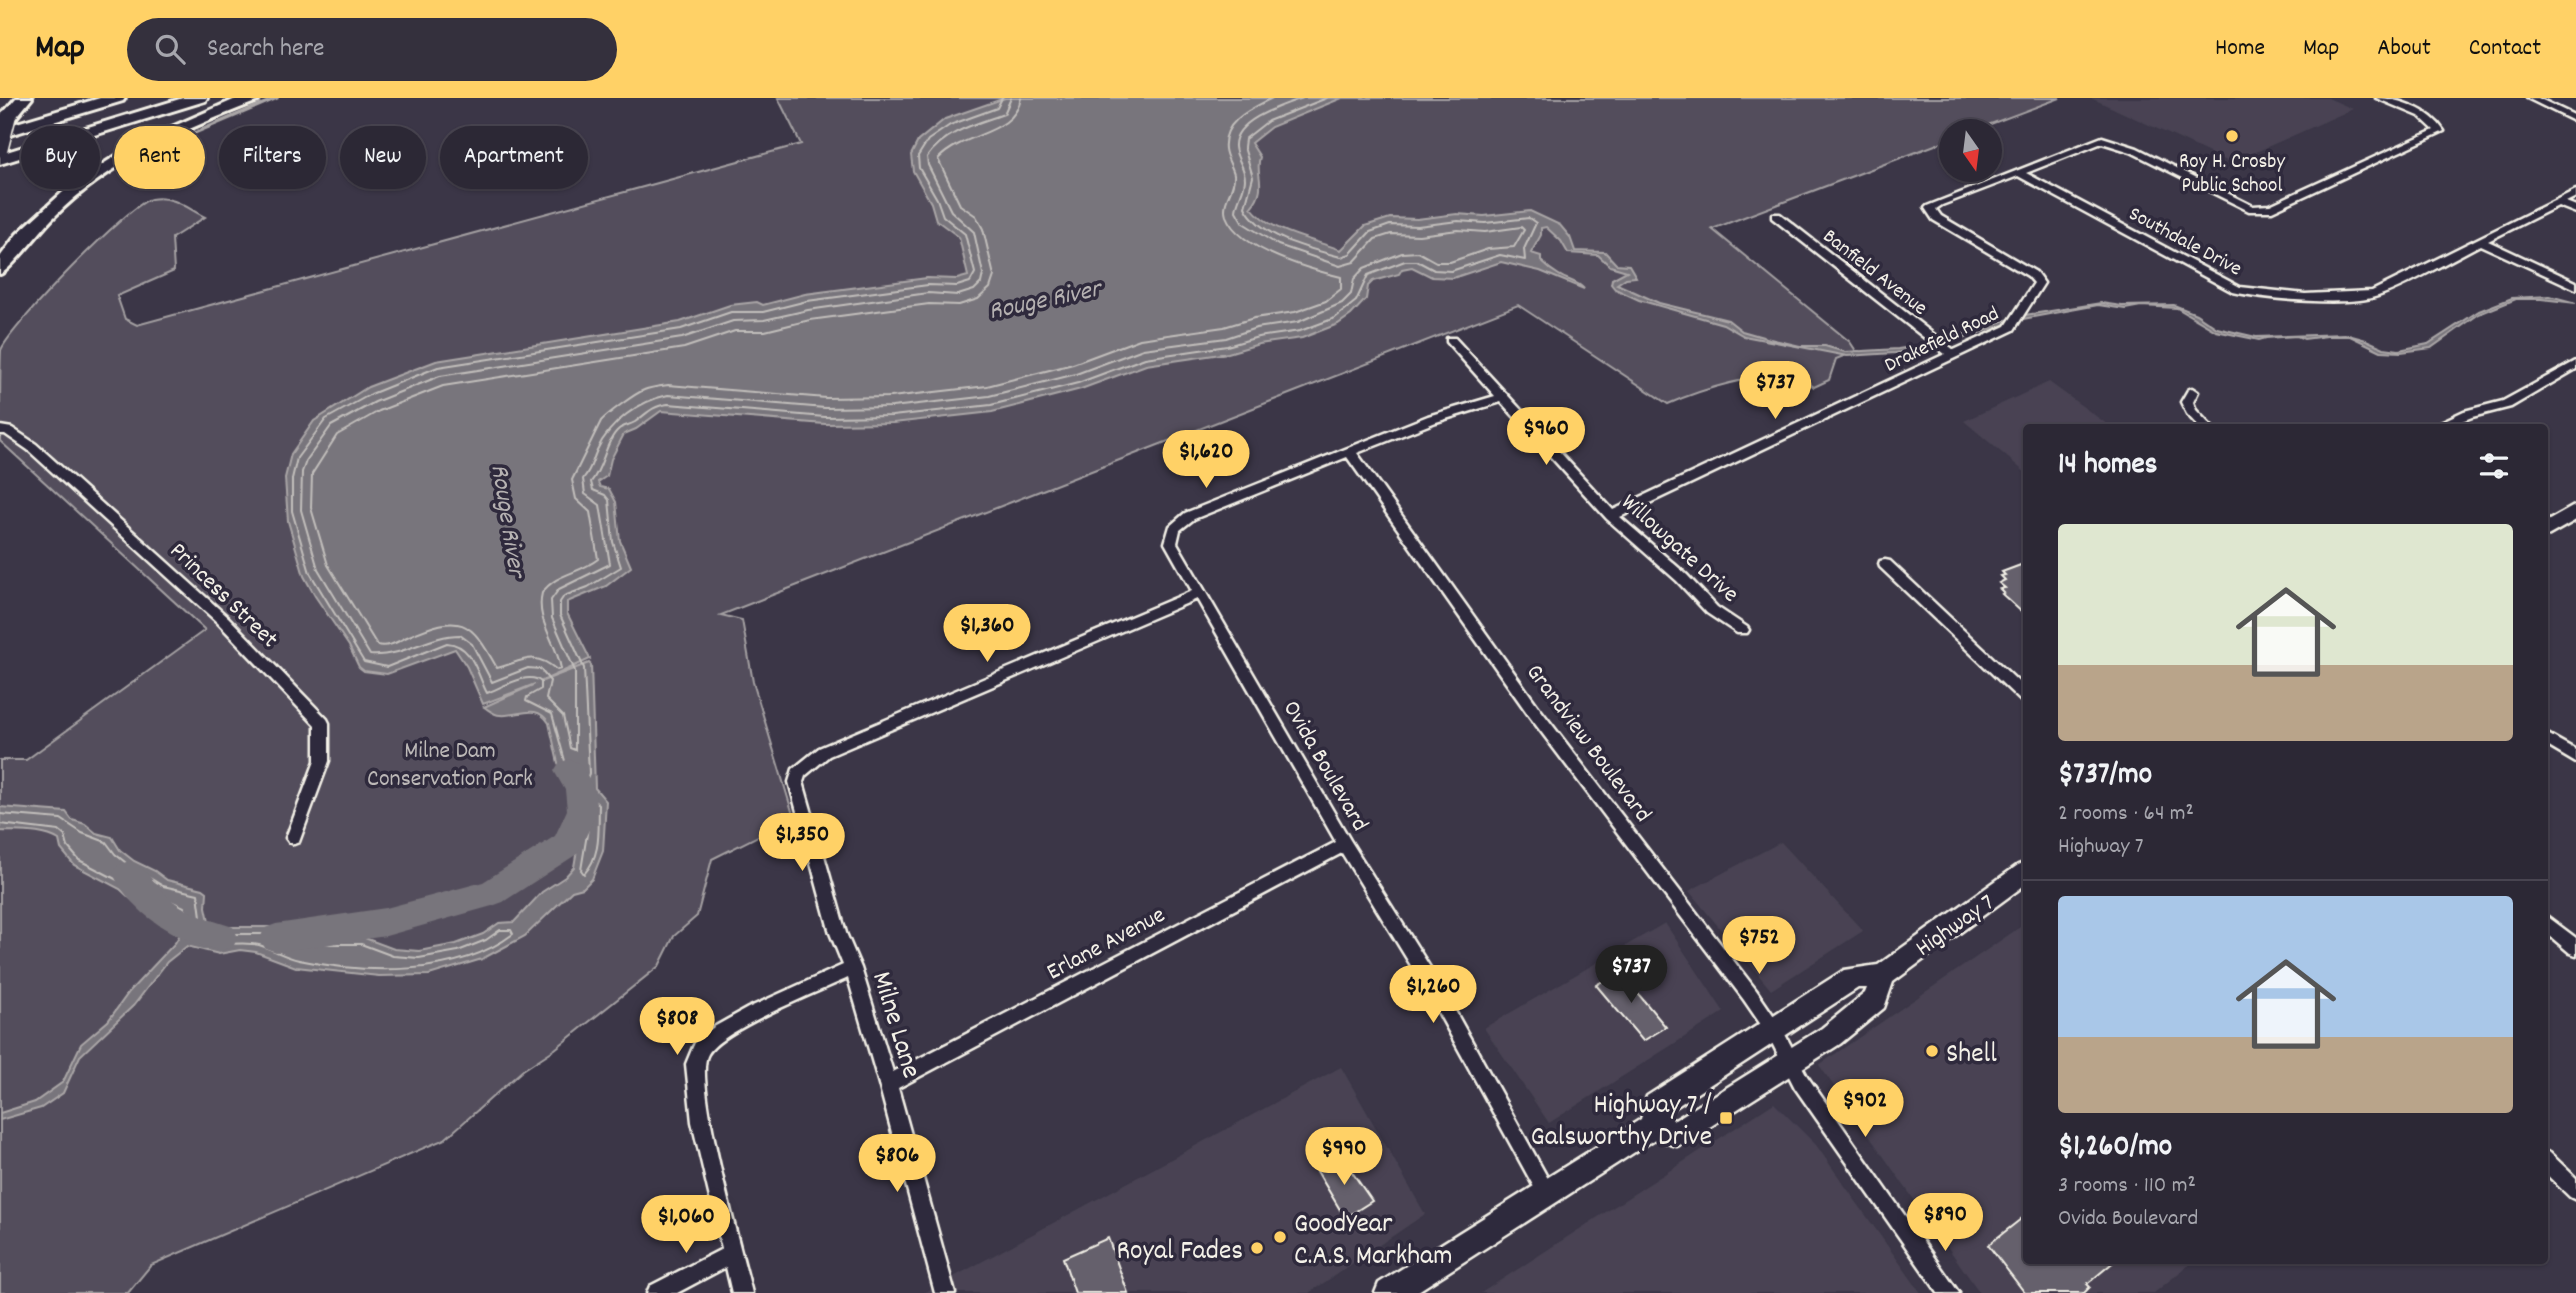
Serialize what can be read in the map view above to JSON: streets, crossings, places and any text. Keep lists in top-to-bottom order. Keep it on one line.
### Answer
{"streets":{"main road":["Highway 7"],"street":["Southdale Drive","Banfield Avenue","Drakefield Road","Willowgate Drive","Princess Street","Grandview Boulevard","Ovida Boulevard","Erlane Avenue","Milne Lane"]},"crossings":[["Southdale Drive","Drakefield Road"],["Banfield Avenue","Drakefield Road"],["Drakefield Road","Willowgate Drive"],["Willowgate Drive","Ovida Boulevard"],["Grandview Boulevard","Ovida Boulevard"],["Grandview Boulevard","Highway 7"],["Ovida Boulevard","Erlane Avenue"],["Ovida Boulevard","Milne Lane"],["Erlane Avenue","Milne Lane"]],"water":["Rouge River"],"parks":["Milne Dam Conservation Park"],"places":{"other":["Roy H. Crosby Public School","Shell","GoodYear C.A.S. Markham","Royal Fades"],"transit":["Highway 7 / Galsworthy Drive"]},"north":"bottom","page":{"header":"Map","search":"Search here","nav":["Home","Map","About","Contact"],"chip":["Buy","Rent","Filters","New","Apartment"],"price":["$737","$960","$1,620","$1,360","$1,350","$752","$737","$1,260","$808","$902","$990","$806","$890","$1,060"],"heading":"14 homes","list":[{"name":"$737/mo","note":"2 rooms · 64 m² · Highway 7"},{"name":"$1,260/mo","note":"3 rooms · 110 m² · Ovida Boulevard"}]}}
